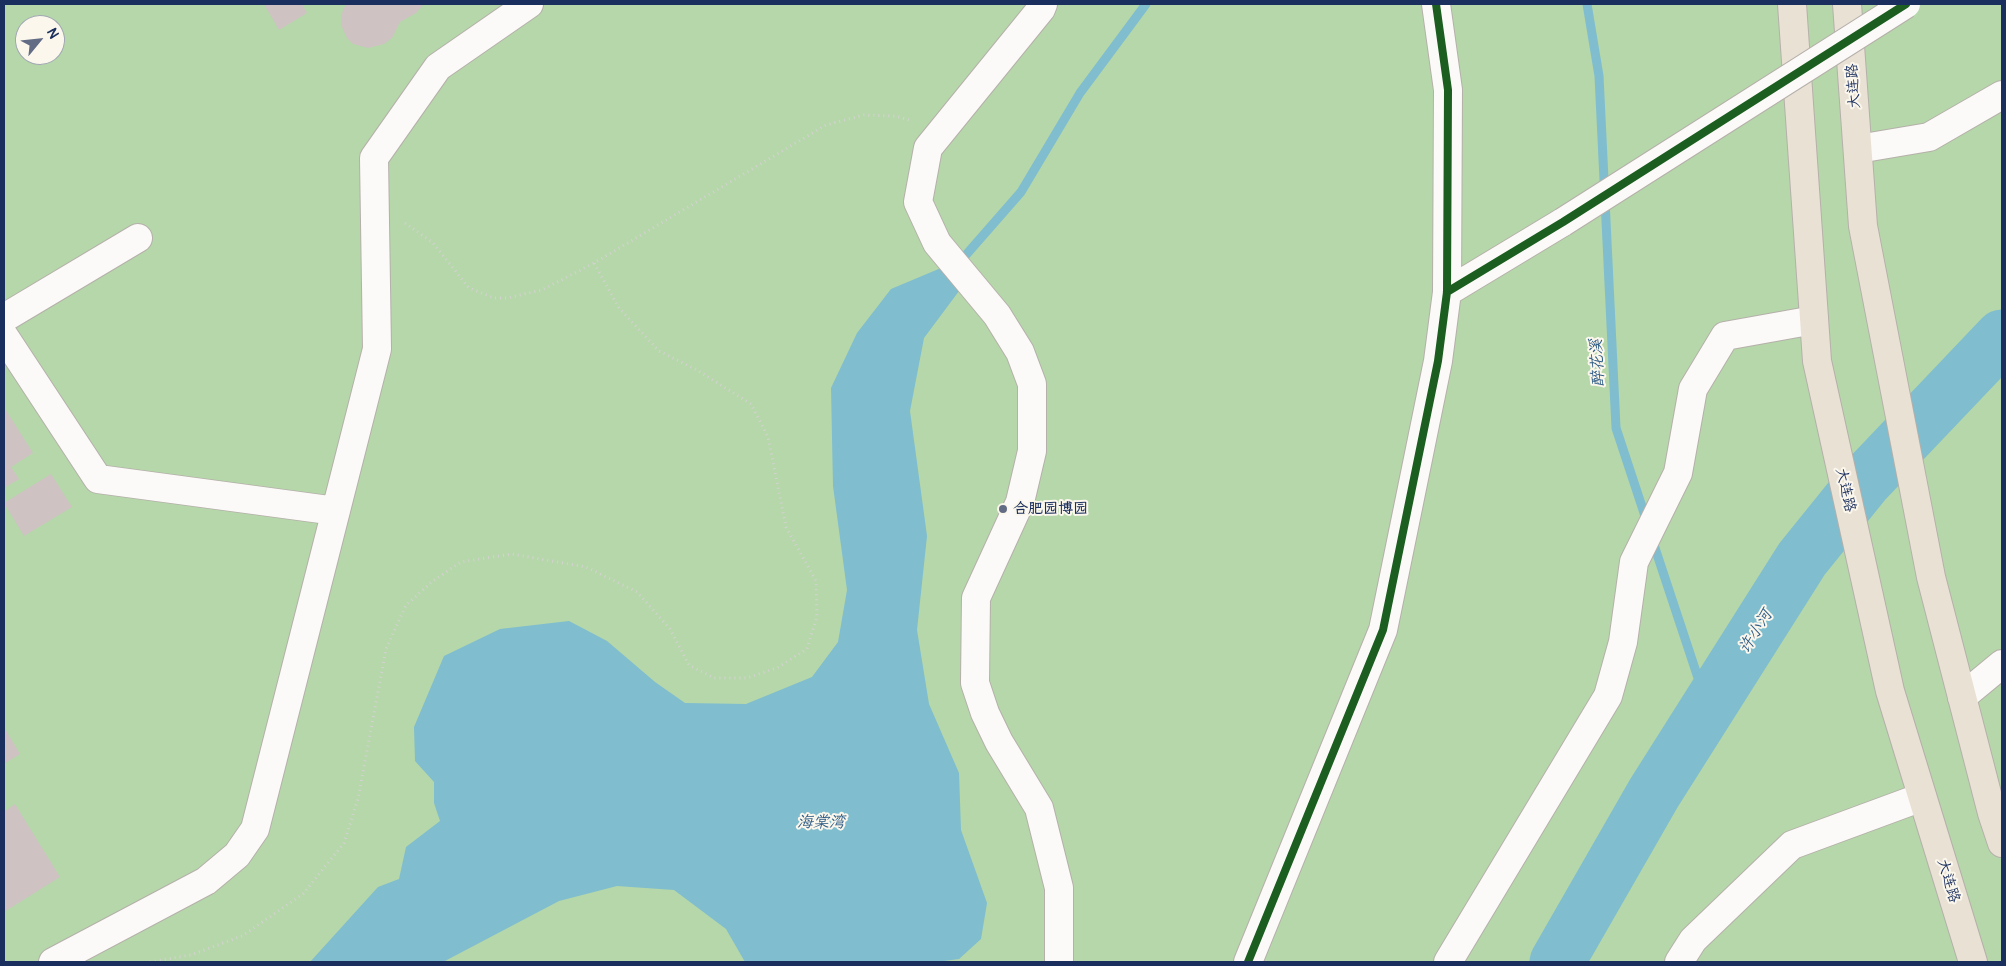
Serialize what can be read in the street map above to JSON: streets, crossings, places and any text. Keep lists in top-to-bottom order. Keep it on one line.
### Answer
{"streets":{"main road":["大连路"]},"water":["醉花溪","许小河","海棠湾"],"places":["合肥园博园"],"north":"top right"}
